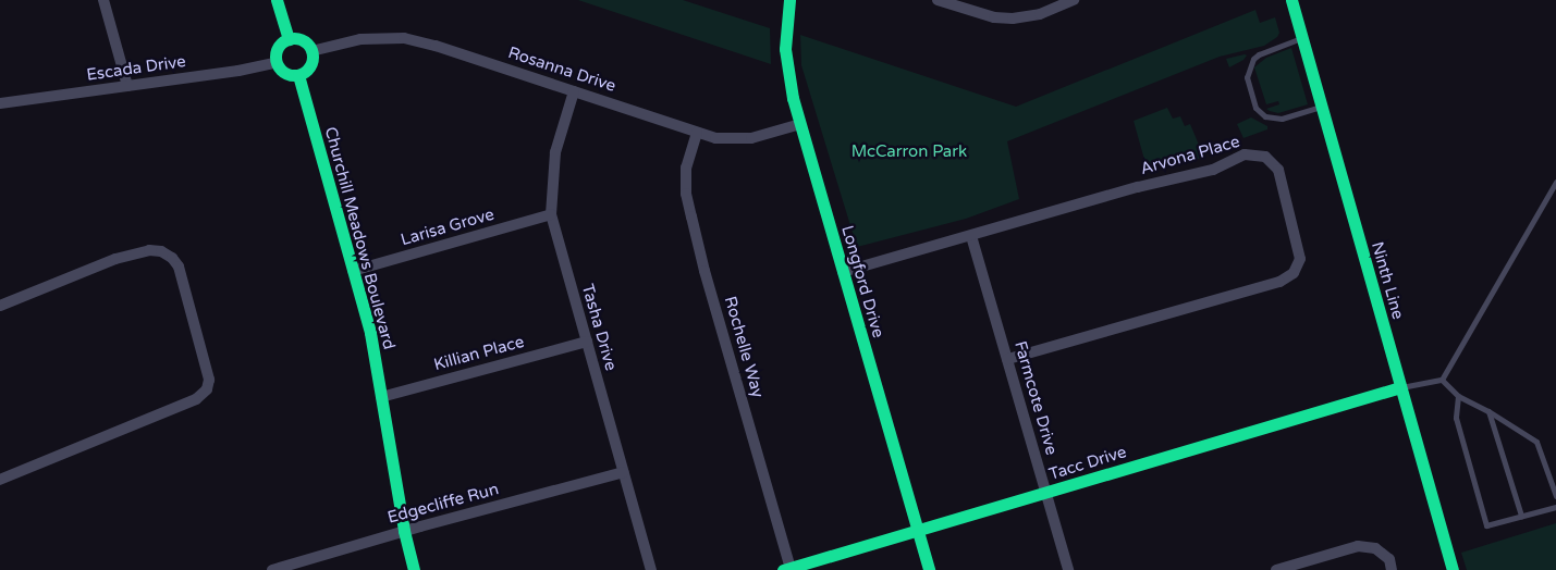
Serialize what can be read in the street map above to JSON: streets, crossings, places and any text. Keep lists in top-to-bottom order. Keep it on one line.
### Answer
{"streets":{"street":["Escada Drive","Rosanna Drive","Arvona Place","Larisa Grove","Churchill Meadows Boulevard","Ninth Line","Longford Drive","Tasha Drive","Rochelle Way","Killian Place","Farmcote Drive","Tacc Drive","Edgecliffe Run"]},"crossings":[["Escada Drive","Rosanna Drive"],["Escada Drive","Churchill Meadows Boulevard"],["Rosanna Drive","Churchill Meadows Boulevard"],["Rosanna Drive","Longford Drive"],["Rosanna Drive","Tasha Drive"],["Rosanna Drive","Rochelle Way"],["Arvona Place","Longford Drive"],["Arvona Place","Farmcote Drive"],["Larisa Grove","Churchill Meadows Boulevard"],["Larisa Grove","Tasha Drive"],["Churchill Meadows Boulevard","Killian Place"],["Churchill Meadows Boulevard","Edgecliffe Run"],["Ninth Line","Tacc Drive"],["Longford Drive","Tacc Drive"],["Tasha Drive","Killian Place"],["Tasha Drive","Edgecliffe Run"],["Rochelle Way","Tacc Drive"],["Farmcote Drive","Tacc Drive"]],"parks":["McCarron Park"]}
